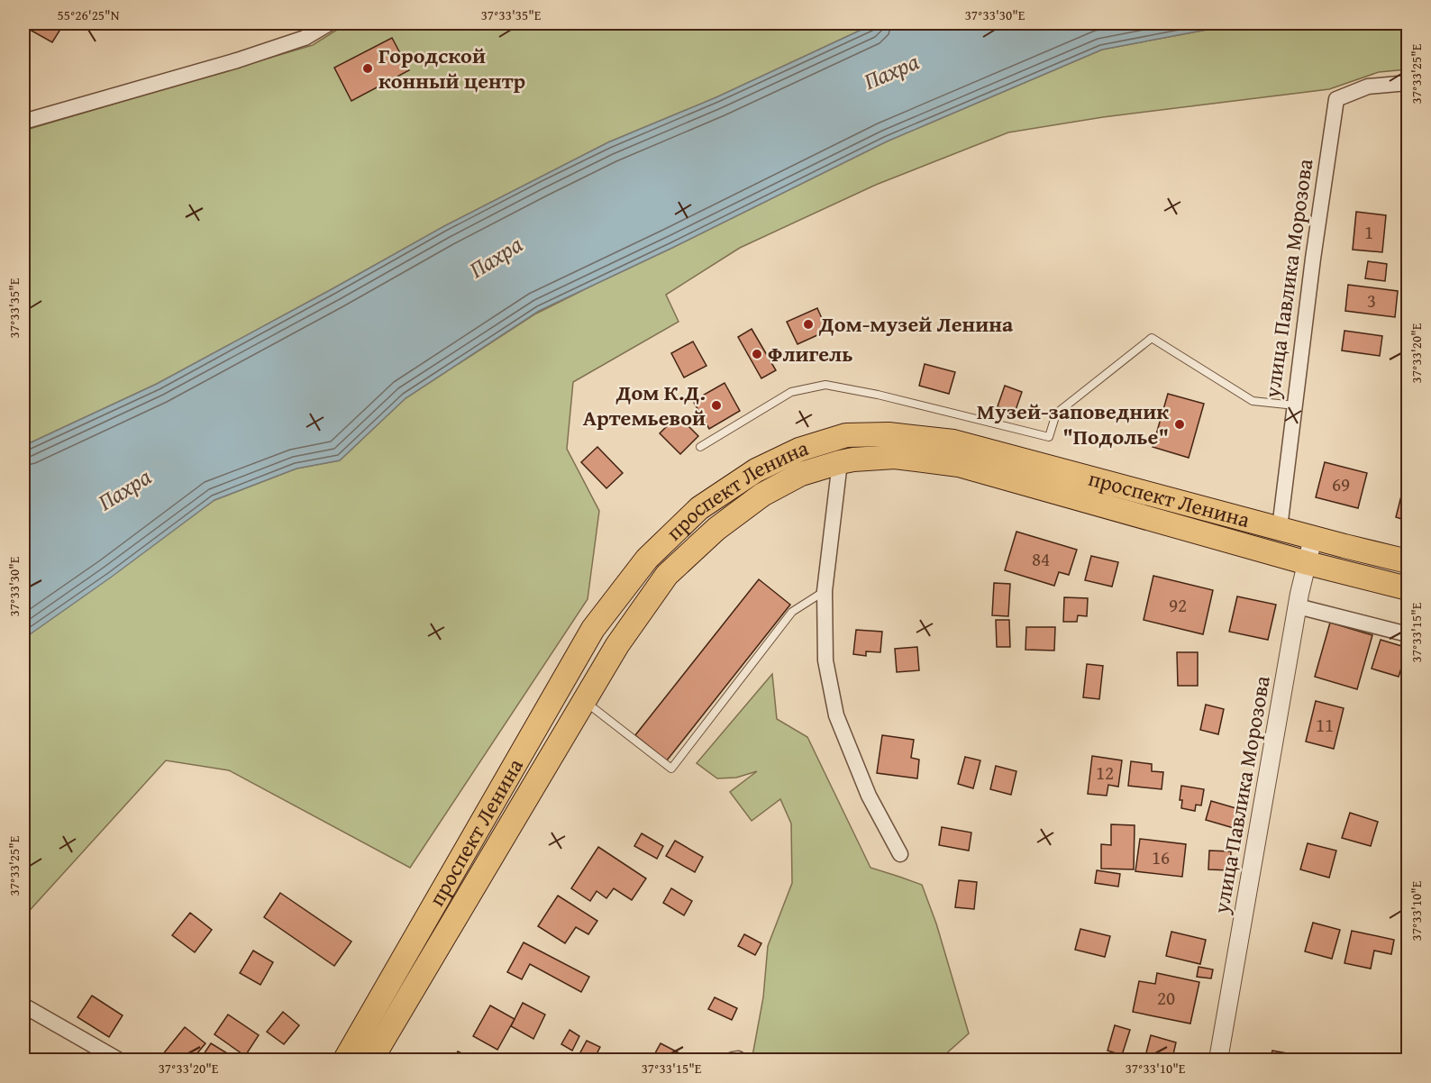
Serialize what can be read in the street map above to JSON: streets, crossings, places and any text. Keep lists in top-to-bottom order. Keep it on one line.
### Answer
{"streets":{"main road":["проспект Ленина"],"street":["улица Павлика Морозова"]},"crossings":[["улица Павлика Морозова","проспект Ленина"]],"water":["Пахра"],"places":["Городской конный центр","Дом-музей Ленина","Флигель","Дом К.Д. Артемьевой","Музей-заповедник \"Подолье\""],"house_numbers":["1","3","69","84","92","11","12","16","20"],"coordinates":["55°26'25\"N","37°33'35\"E","37°33'30\"E","37°33'25\"E","37°33'20\"E","37°33'15\"E","37°33'10\"E"]}
